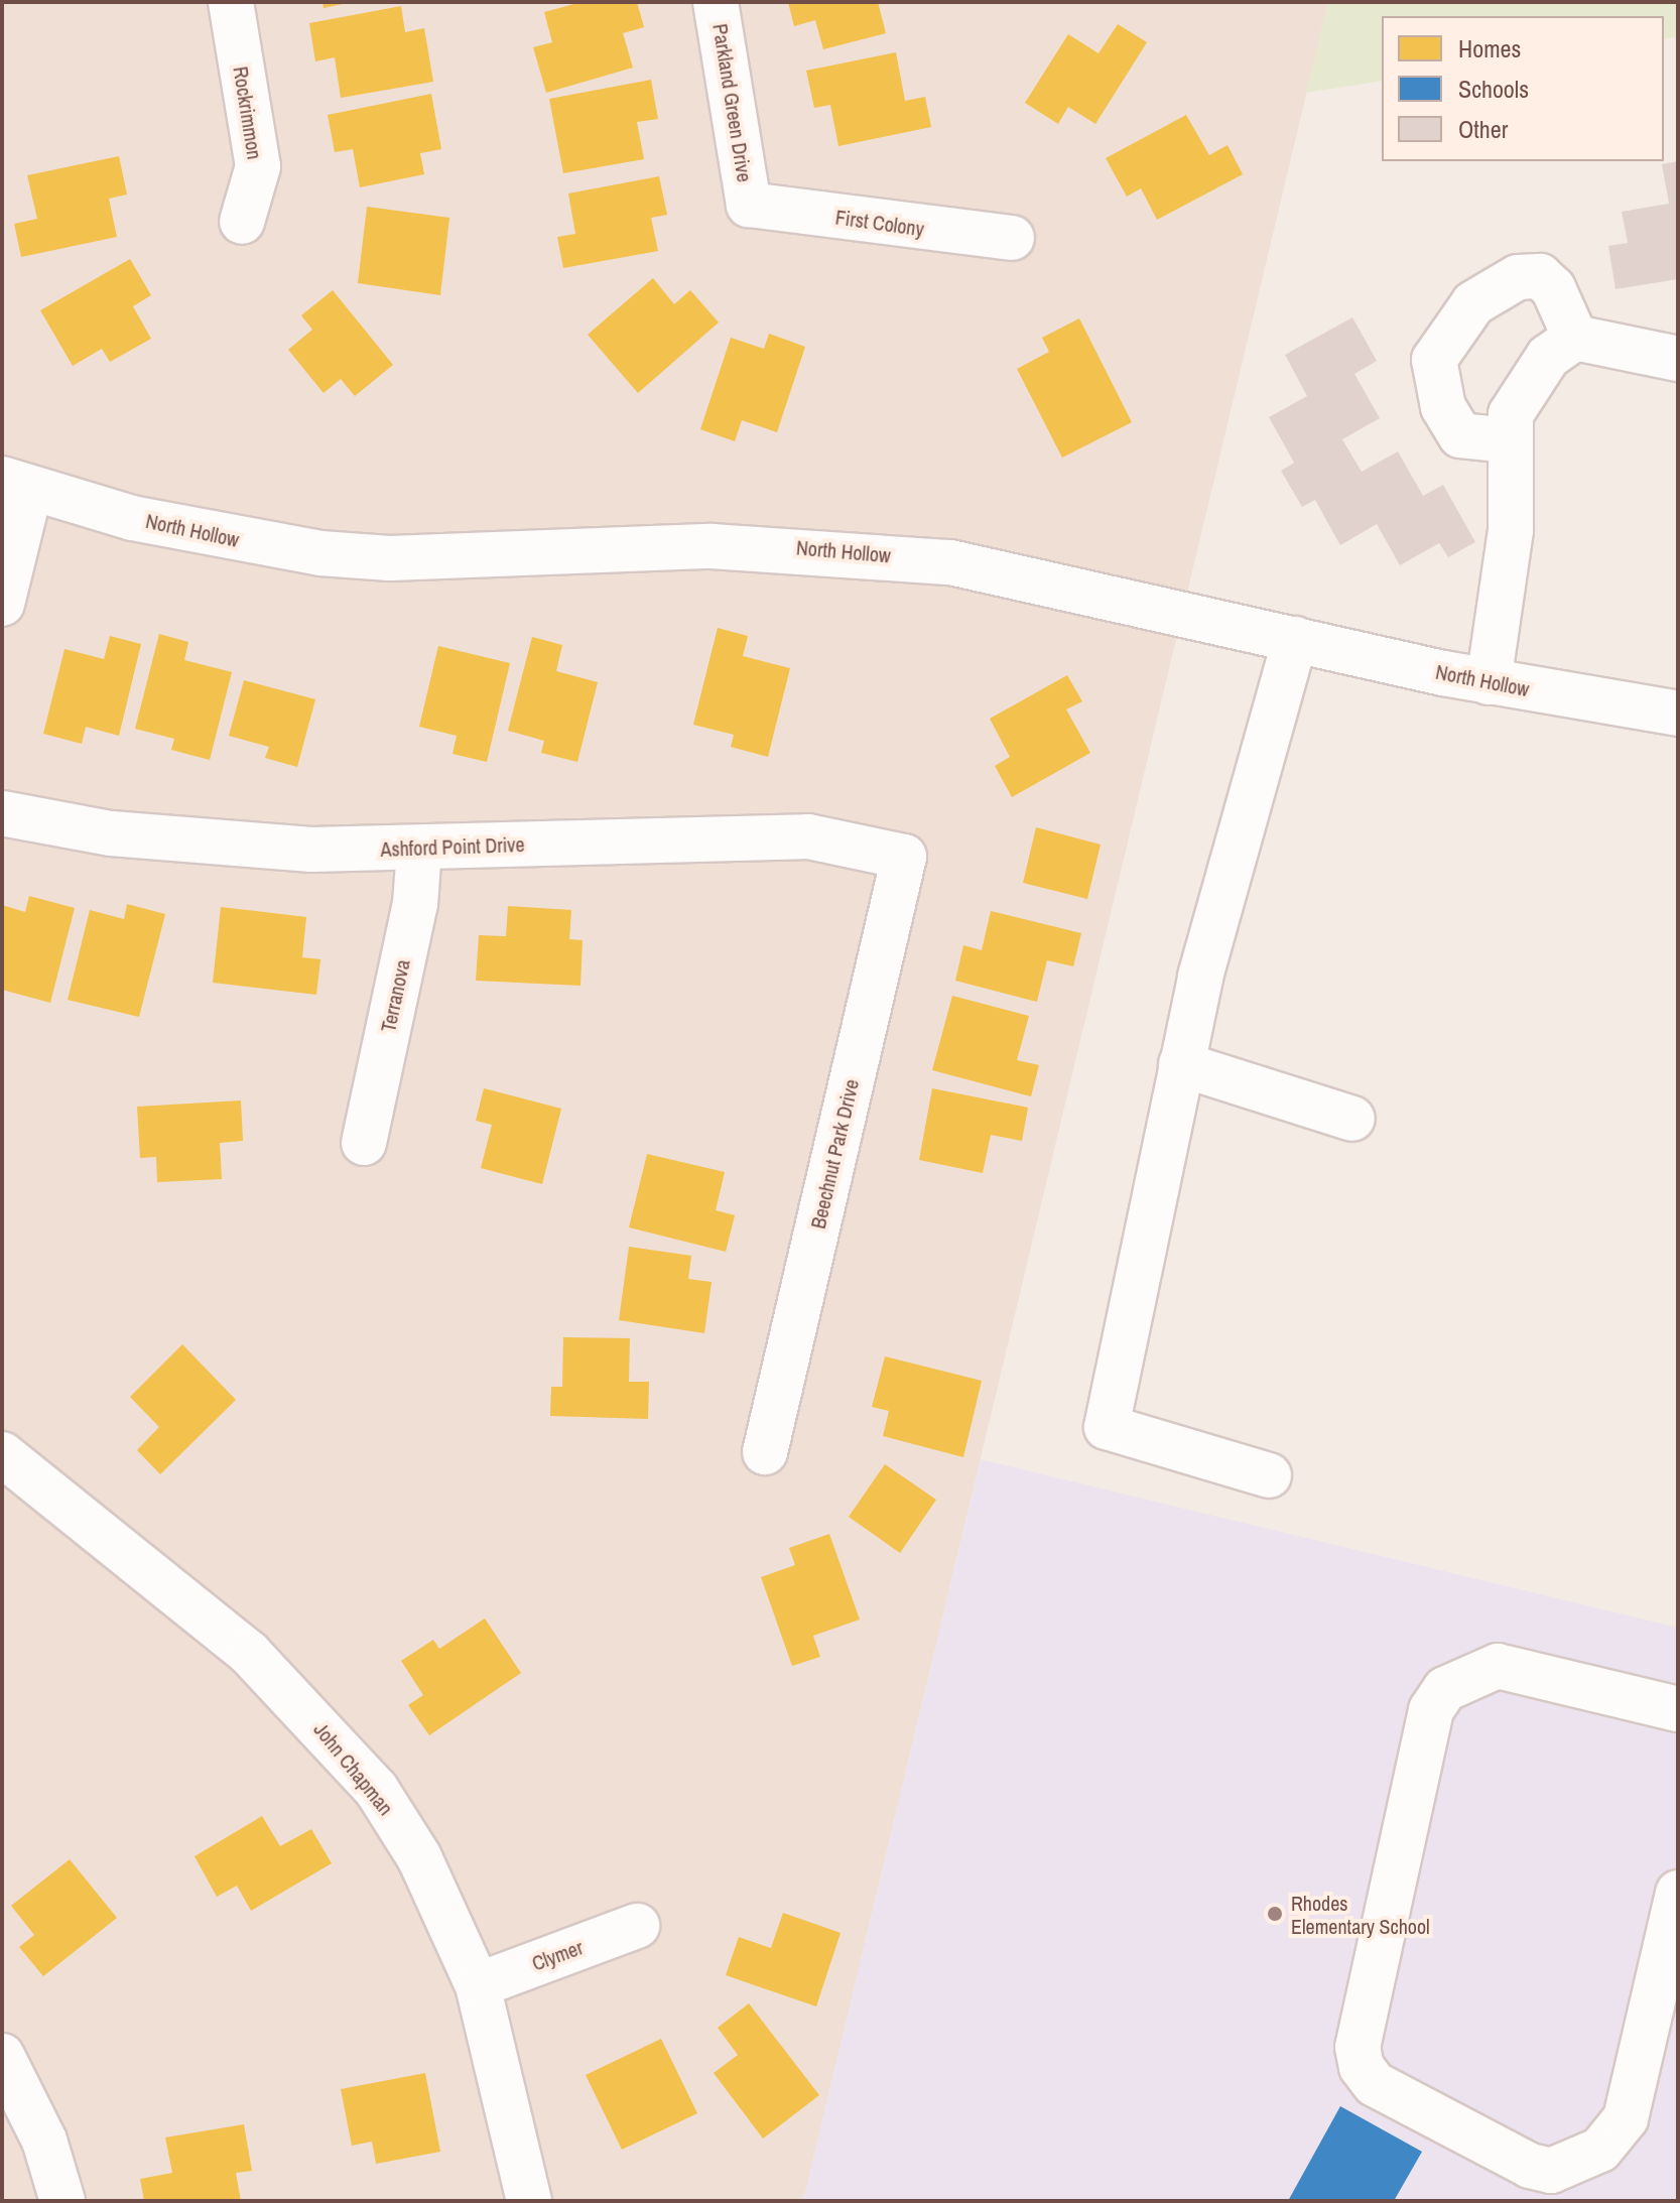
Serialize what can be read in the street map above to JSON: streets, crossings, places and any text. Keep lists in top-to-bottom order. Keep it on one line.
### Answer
{"streets":{"street":["Parkland Green Drive","Rockrimmon","First Colony","North Hollow","Ashford Point Drive","Terranova","Beechnut Park Drive","John Chapman","Clymer"]},"crossings":[["Parkland Green Drive","First Colony"],["Ashford Point Drive","Terranova"],["Ashford Point Drive","Beechnut Park Drive"],["John Chapman","Clymer"]],"places":["Rhodes Elementary School"],"legend":["Homes","Schools","Other"]}
